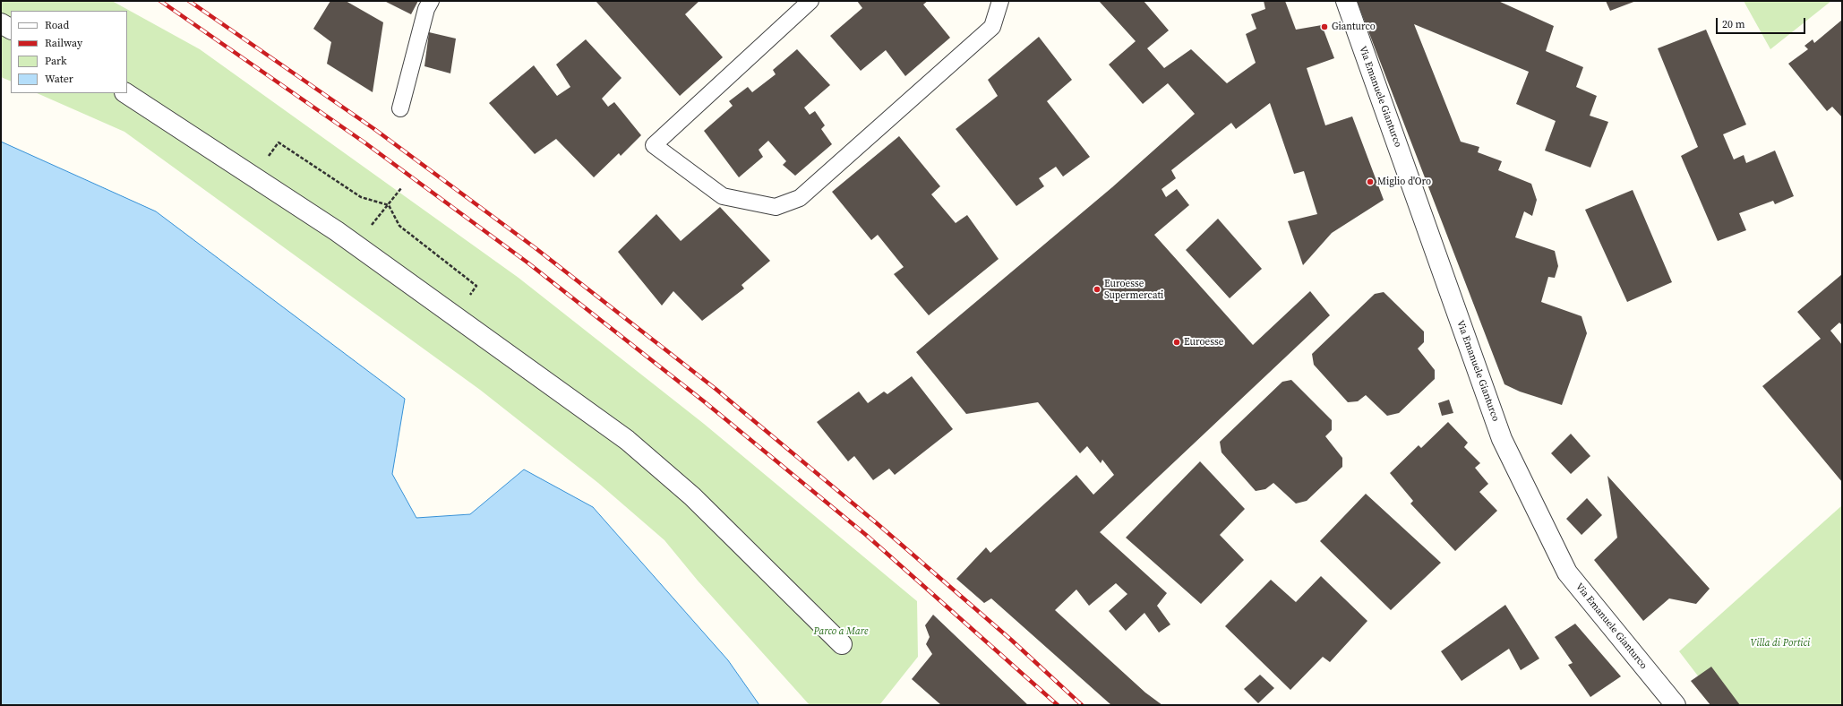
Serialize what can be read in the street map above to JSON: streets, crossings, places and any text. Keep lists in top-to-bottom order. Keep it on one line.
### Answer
{"streets":{"street":["Via Emanuele Gianturco"]},"parks":["Parco a Mare","Villa di Portici"],"places":["Gianturco","Miglio d'Oro","Euroesse Supermercati","Euroesse"],"legend":["Road","Railway","Park","Water"],"scale_bar":"20 m"}
